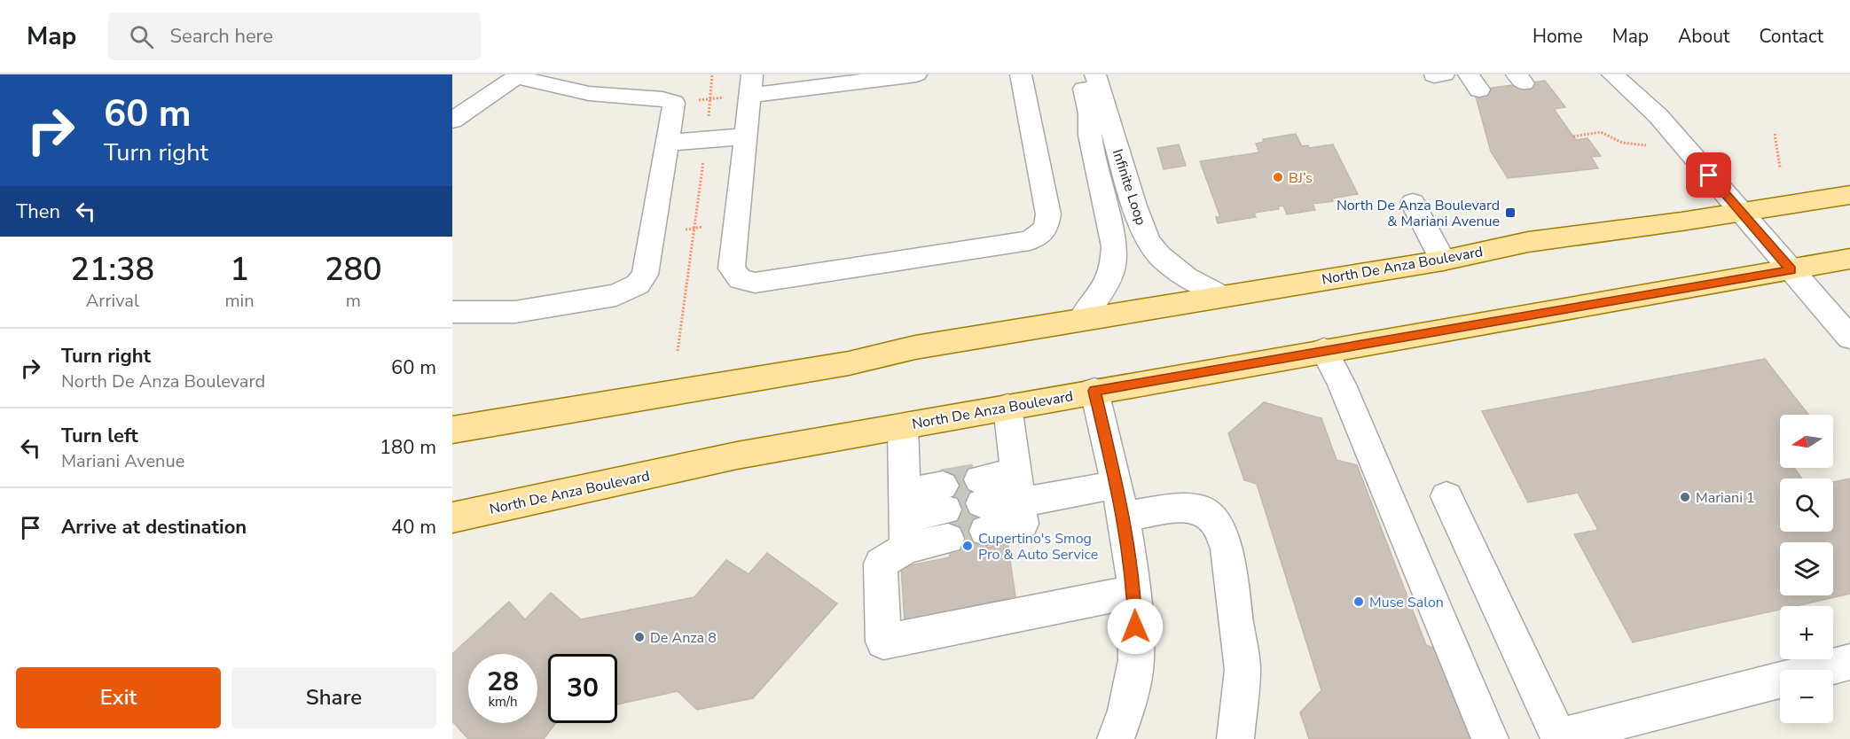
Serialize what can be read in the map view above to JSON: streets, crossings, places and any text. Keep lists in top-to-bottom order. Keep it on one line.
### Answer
{"streets":{"main road":["North De Anza Boulevard"],"street":["Infinite Loop"]},"crossings":[["Infinite Loop","North De Anza Boulevard"]],"places":{"other":["BJ’s","Mariani 1","Cupertino's Smog Pro & Auto Service","Muse Salon","De Anza 8"],"transit":["North De Anza Boulevard & Mariani Avenue"]},"north":"left","page":{"header":"Map","search":"Search here","nav":["Home","Map","About","Contact"],"turn":["60 m","Turn right"],"then":"Then","eta":["21:38","Arrival","1","min","280","m"],"list":[{"name":"Turn right","note":"North De Anza Boulevard","value":"60 m"},{"name":"Turn left","note":"Mariani Avenue","value":"180 m"},{"name":"Arrive at destination","value":"40 m"}],"map_buttons":["+","−"],"speed":"28 km/h","limit":"30","buttons":["Exit","Share"]}}
